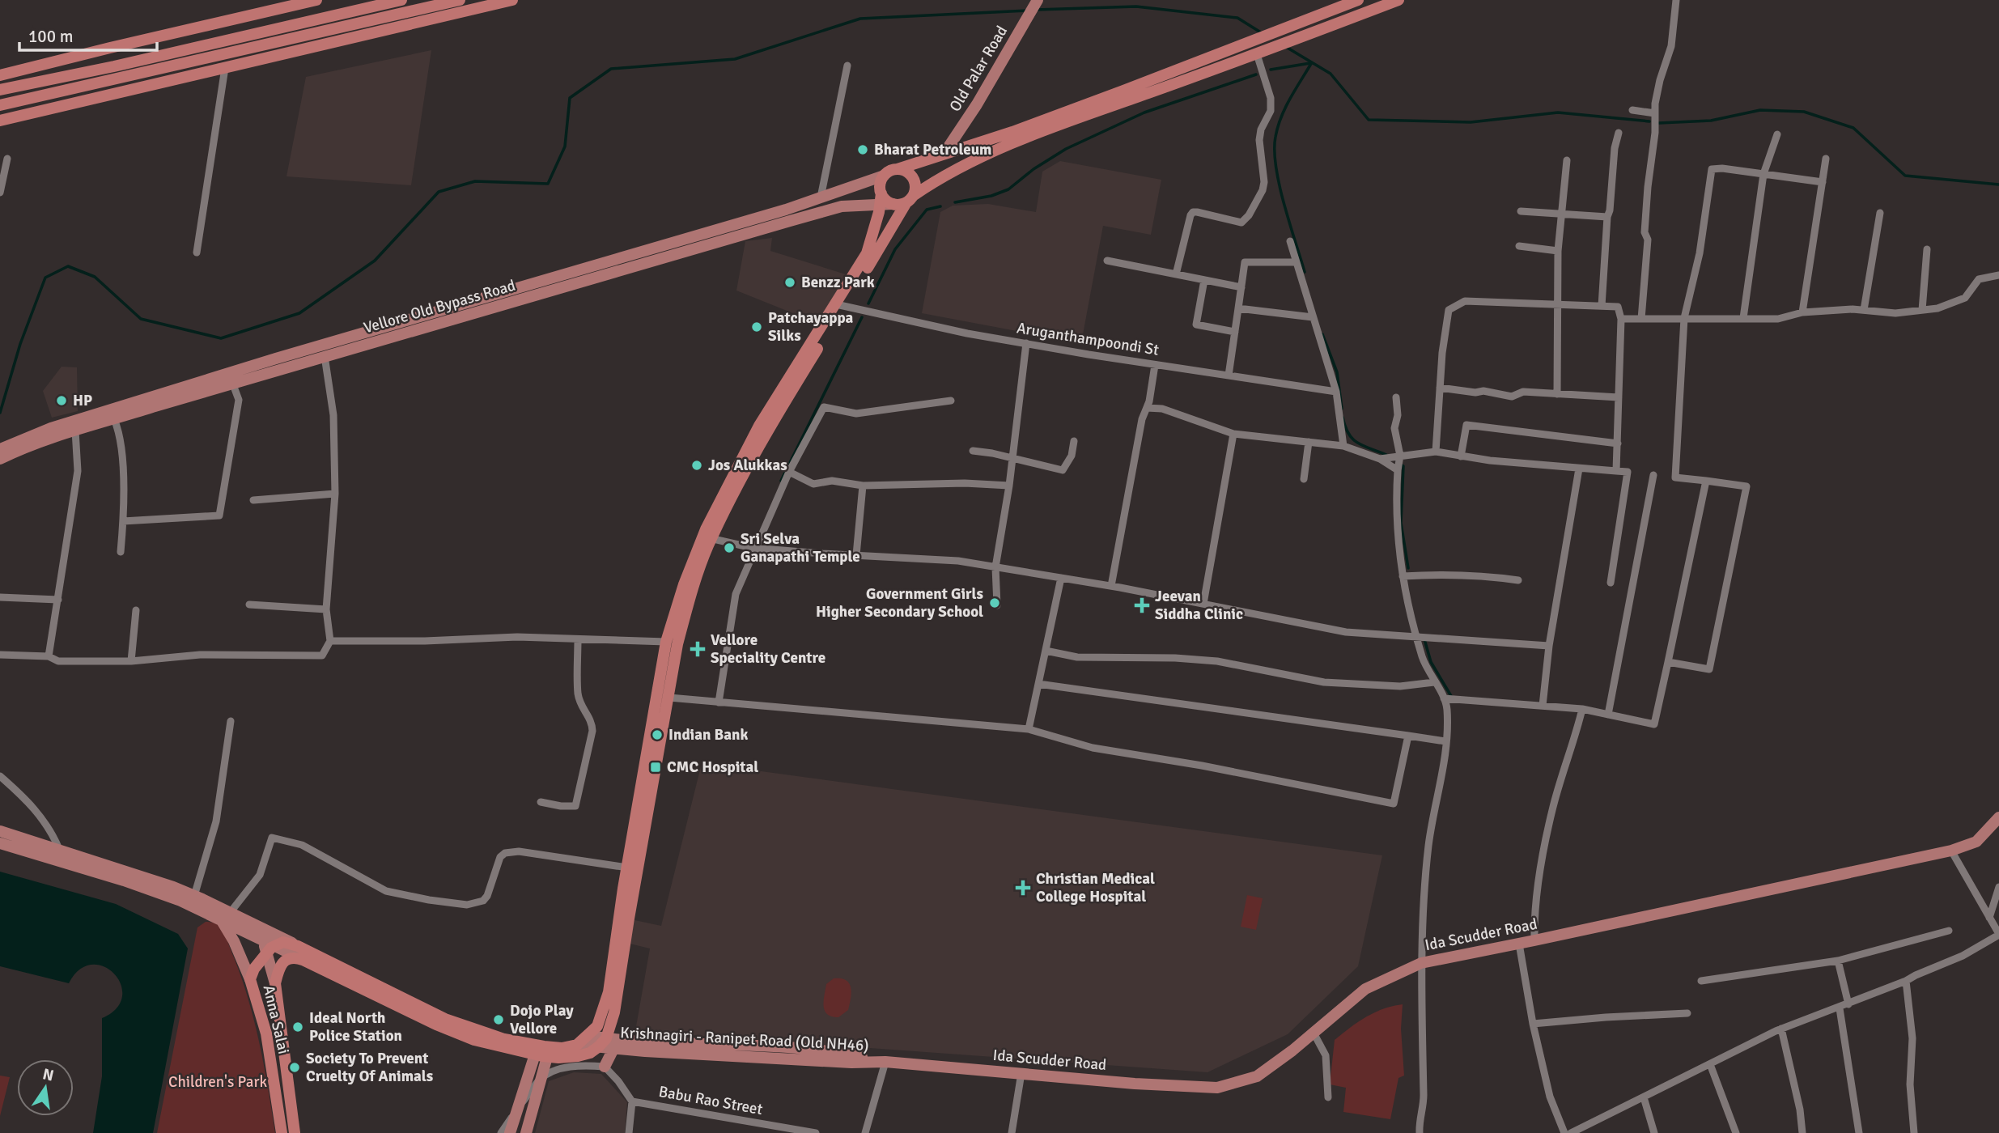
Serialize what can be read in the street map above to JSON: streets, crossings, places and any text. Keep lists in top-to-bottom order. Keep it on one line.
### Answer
{"streets":{"highway":["Anna Salai"],"main road":["Old Palar Road","Vellore Old Bypass Road","Ida Scudder Road","Krishnagiri - Ranipet Road (Old NH46)"],"street":["Aruganthampoondi St","Babu Rao Street"]},"crossings":[["Ida Scudder Road","Krishnagiri - Ranipet Road (Old NH46)"]],"parks":["Children's Park"],"places":{"other":["Bharat Petroleum","Benzz Park","Patchayappa Silks","HP","Jos Alukkas","Sri Selva Ganapathi Temple","Government Girls Higher Secondary School","Indian Bank","Dojo Play Vellore","Ideal North Police Station","Society To Prevent Cruelty Of Animals"],"health":["Jeevan Siddha Clinic","Vellore Speciality Centre","Christian Medical College Hospital"],"transit":["CMC Hospital"]},"scale_bar":"100 m","north":"top"}
